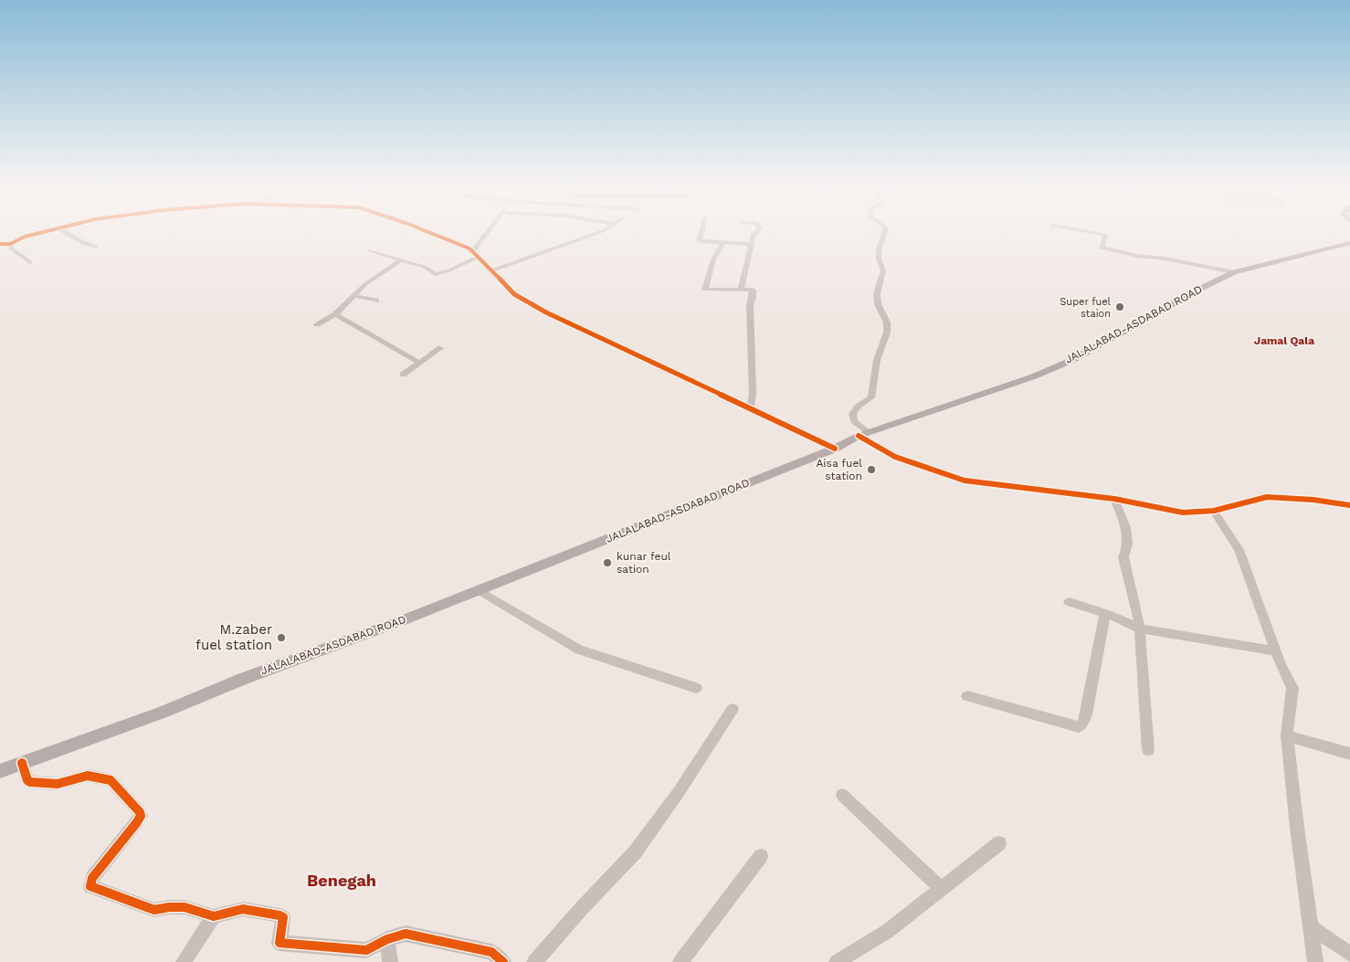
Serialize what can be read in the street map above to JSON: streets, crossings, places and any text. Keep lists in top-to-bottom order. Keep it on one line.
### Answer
{"streets":{"main road":["JALALABAD-ASDABAD ROAD"]},"districts":["Jamal Qala","Benegah"],"places":["Super fuel staion","Aisa fuel station","kunar feul sation","M.zaber fuel station"]}
